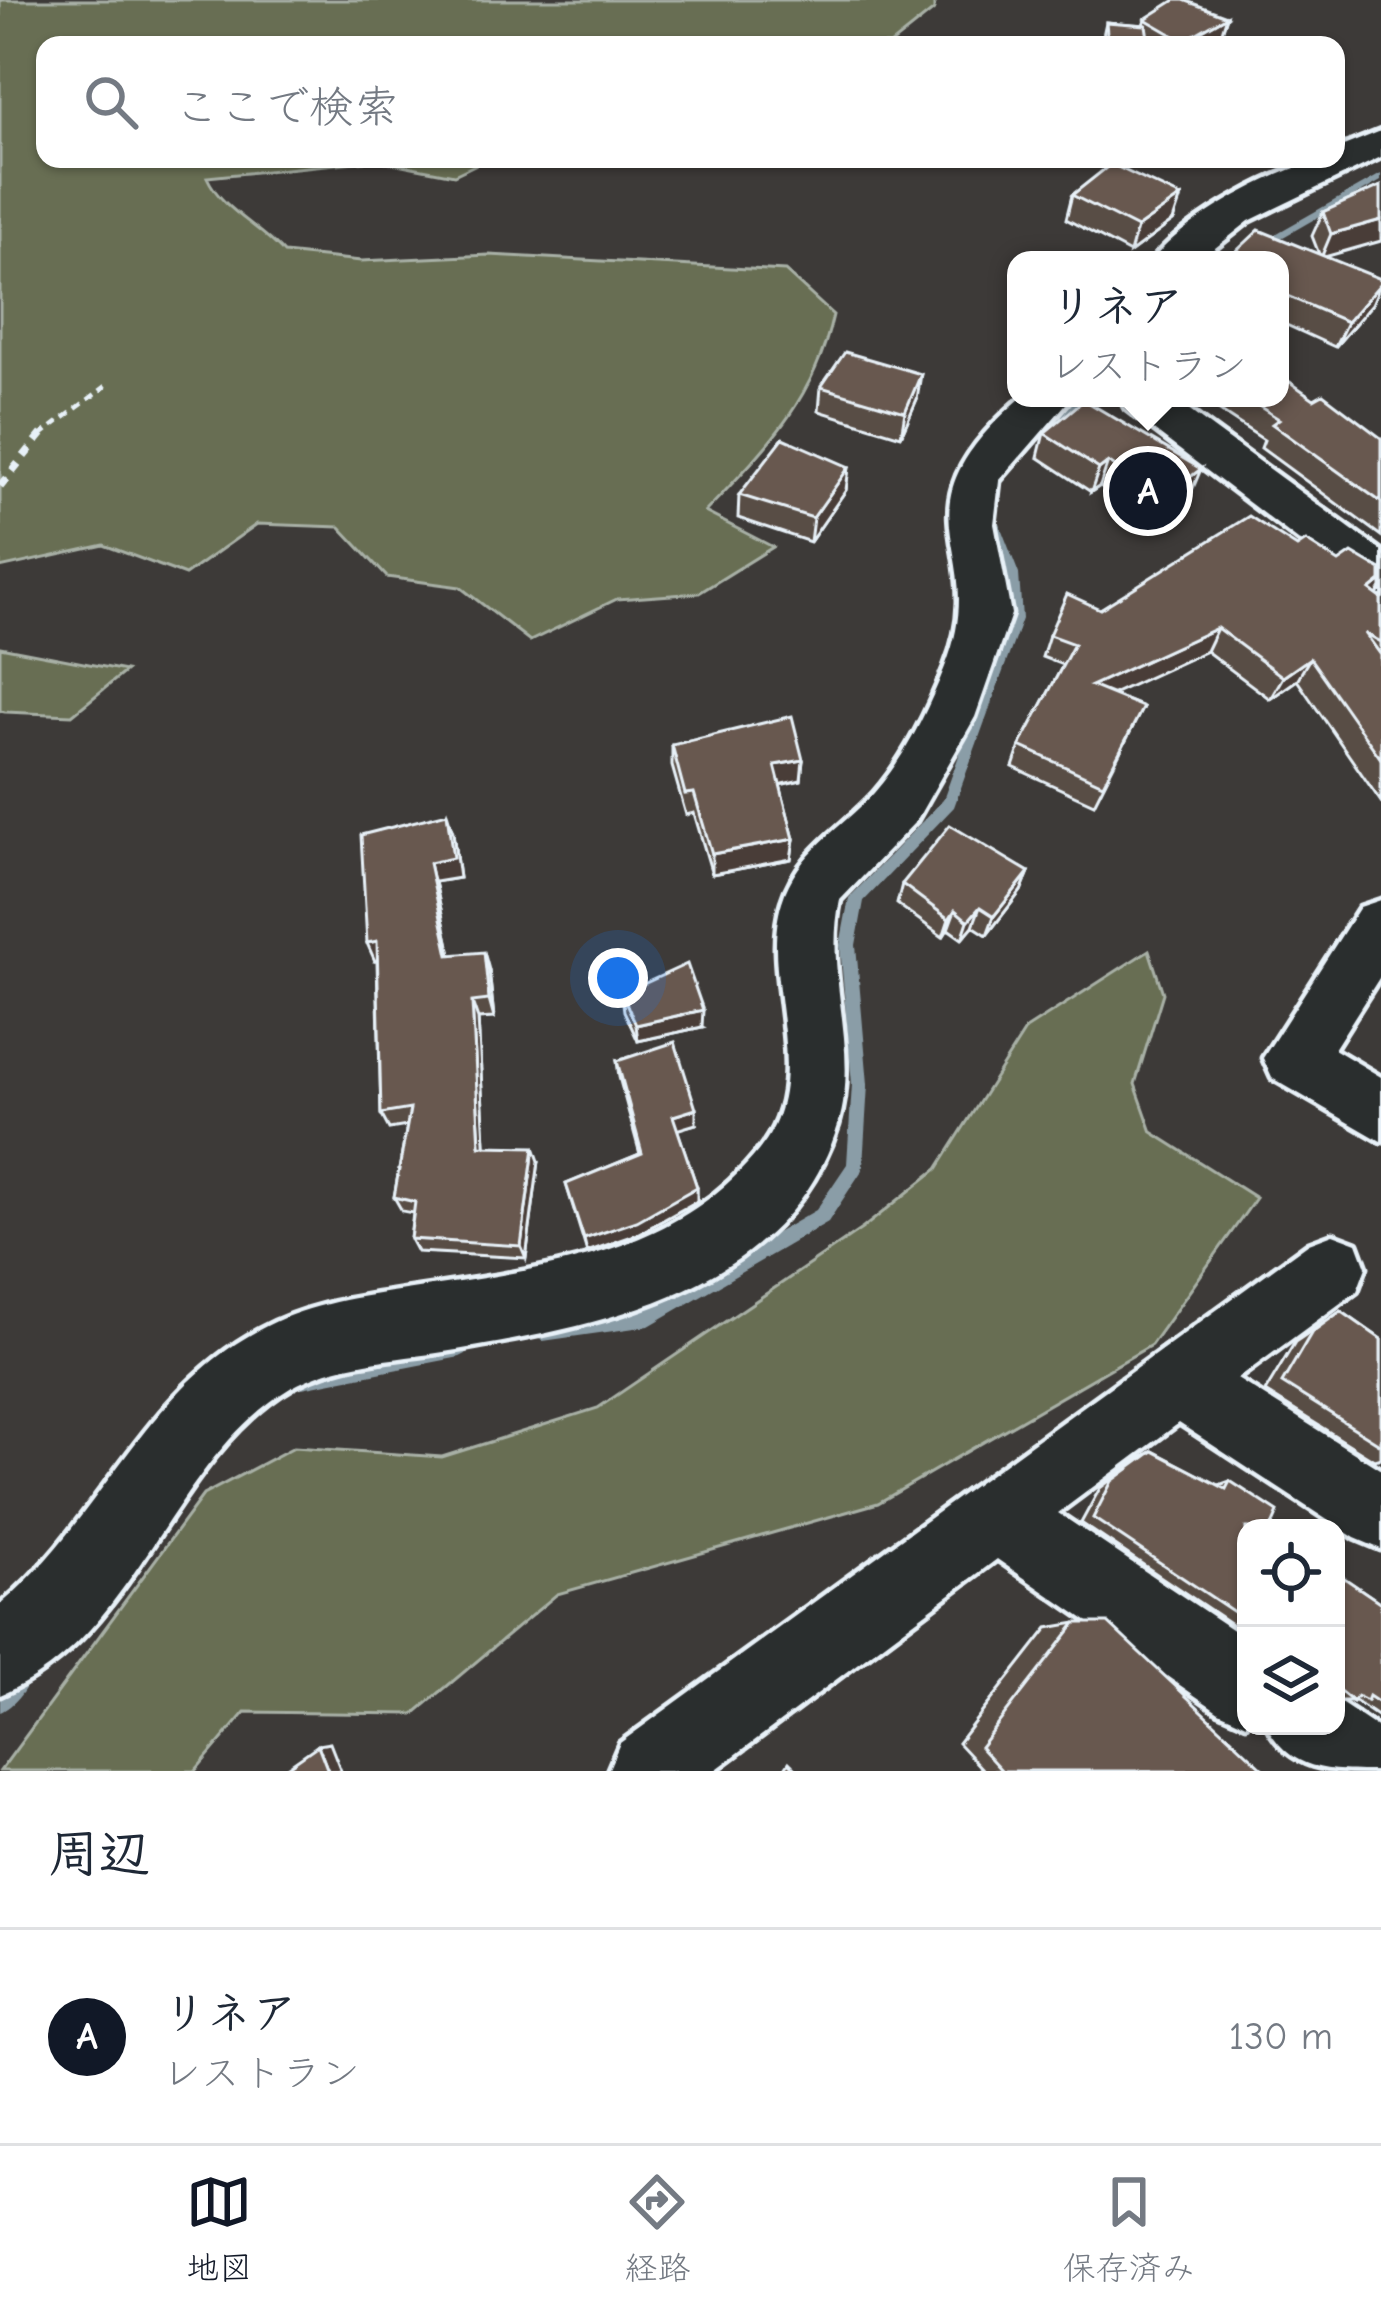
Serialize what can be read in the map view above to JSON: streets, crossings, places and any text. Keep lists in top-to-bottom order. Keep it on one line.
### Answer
{"page":{"search":"ここで検索","popup":["リネア","レストラン"],"pins":"A","heading":"周辺","list":[{"mark":"A","name":"リネア","note":"レストラン","value":"130 m"}],"nav":["地図","経路","保存済み"]}}
